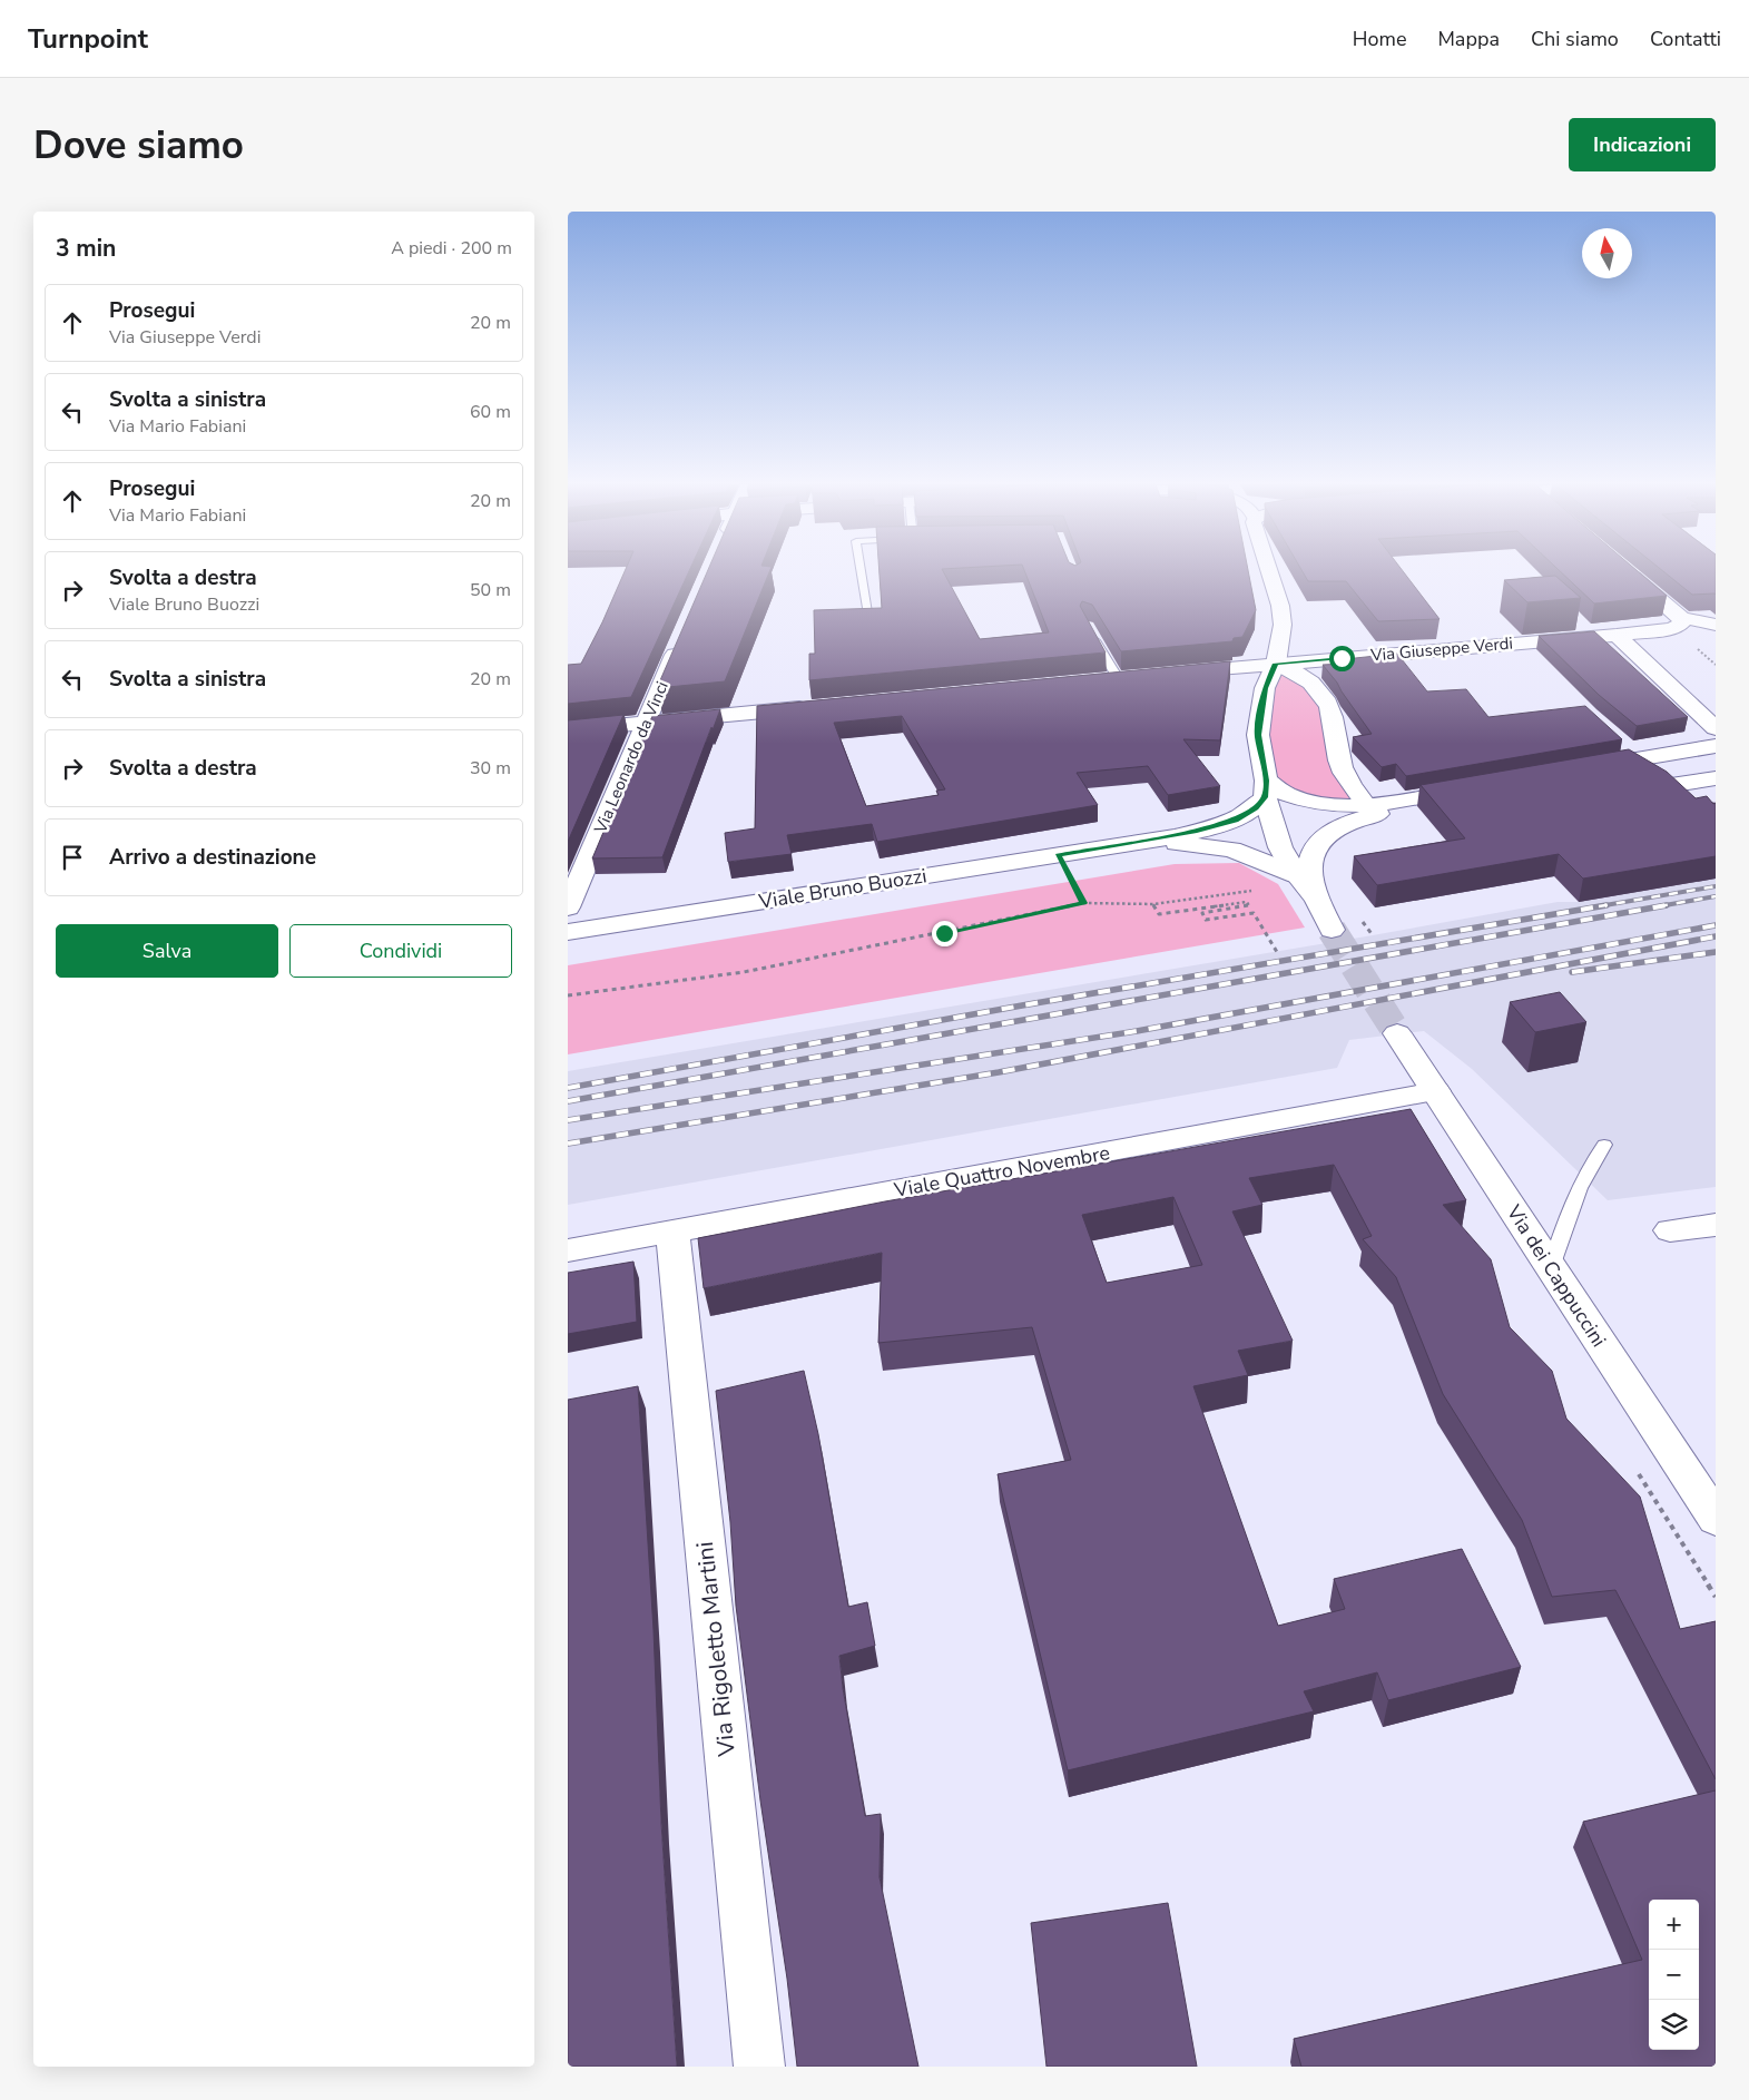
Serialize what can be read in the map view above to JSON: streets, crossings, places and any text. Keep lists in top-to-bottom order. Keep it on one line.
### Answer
{"streets":{"street":["Via Giuseppe Verdi","Via Leonardo da Vinci","Viale Bruno Buozzi","Viale Quattro Novembre","Via dei Cappuccini","Via Rigoletto Martini"]},"crossings":[["Viale Quattro Novembre","Via dei Cappuccini"],["Viale Quattro Novembre","Via Rigoletto Martini"]],"north":"top","page":{"header":"Turnpoint","nav":["Home","Mappa","Chi siamo","Contatti"],"buttons":["Indicazioni",["Salva","Condividi"]],"title":"Dove siamo","heading":["3 min","A piedi · 200 m"],"list":[["Prosegui","Via Giuseppe Verdi","20 m"],["Svolta a sinistra","Via Mario Fabiani","60 m"],["Prosegui","Via Mario Fabiani","20 m"],["Svolta a destra","Viale Bruno Buozzi","50 m"],["Svolta a sinistra","20 m"],["Svolta a destra","30 m"],"Arrivo a destinazione"],"map_buttons":["+","−"]}}
